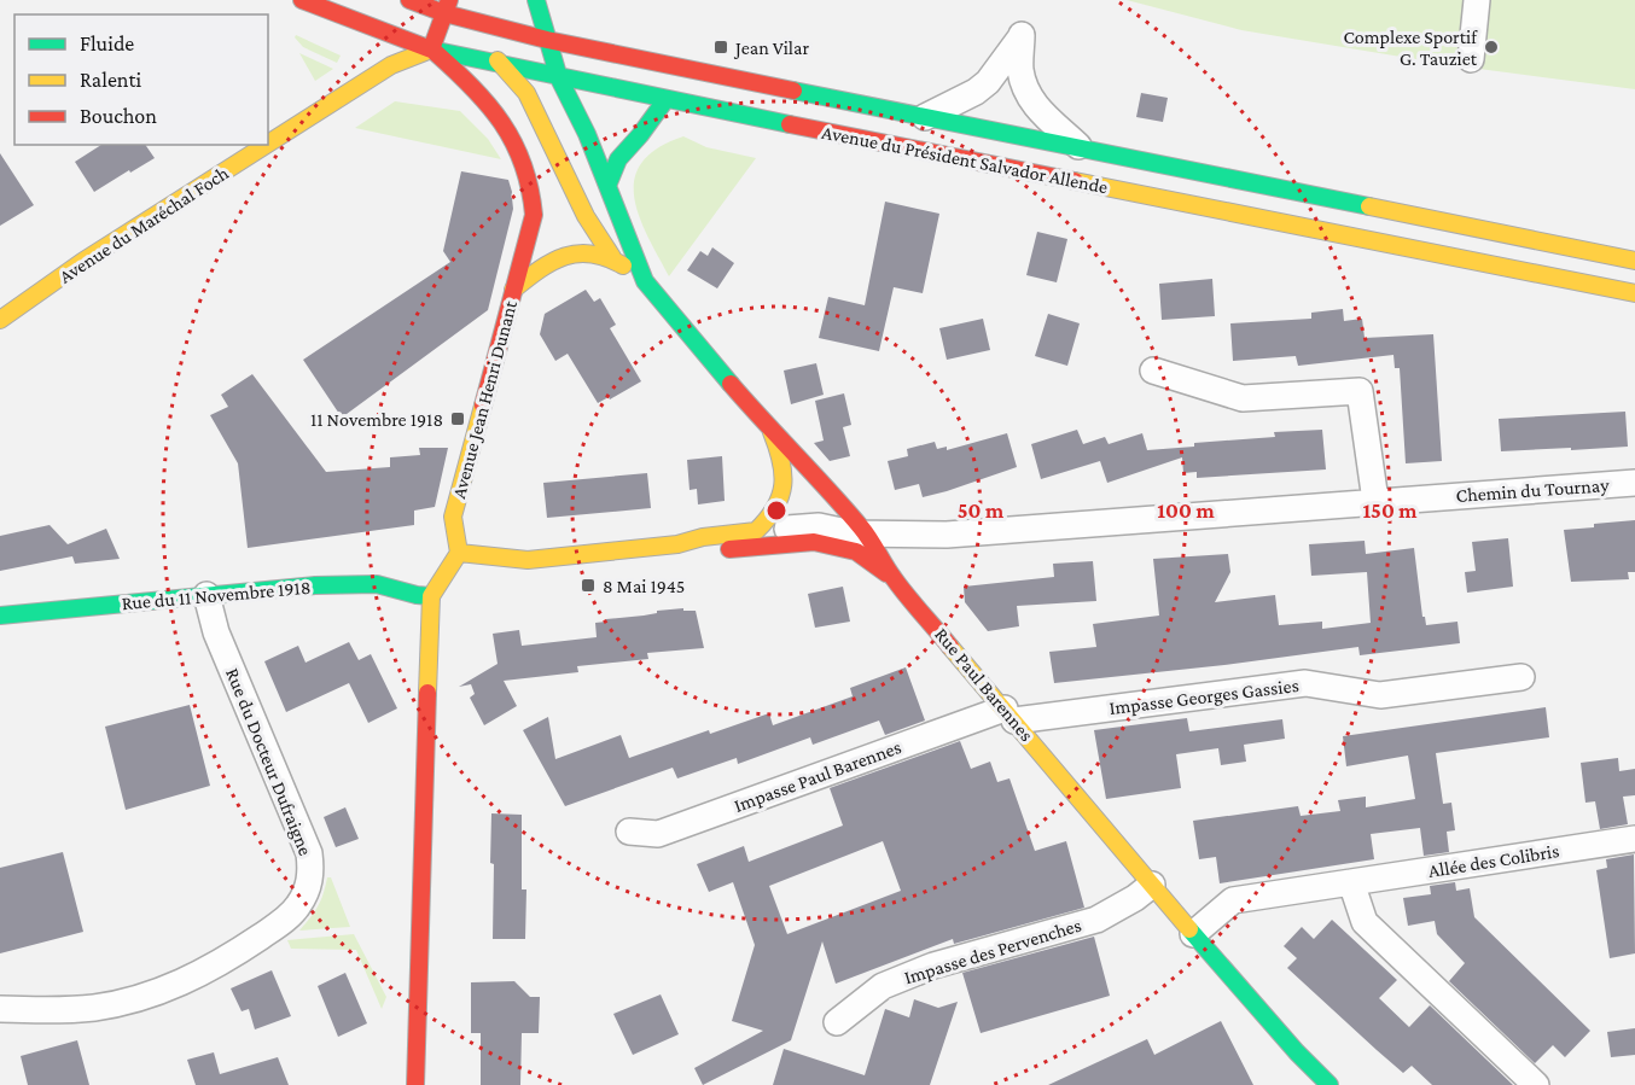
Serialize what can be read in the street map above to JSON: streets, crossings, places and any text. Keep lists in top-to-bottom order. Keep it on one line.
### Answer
{"streets":{"street":["Avenue du Président Salvador Allende","Avenue du Maréchal Foch","Avenue Jean Henri Dunant","Chemin du Tournay","Rue du 11 Novembre 1918","Rue Paul Barennes","Impasse Georges Gassies","Rue du Docteur Dufraigne","Impasse Paul Barennes","Allée des Colibris","Impasse des Pervenches"]},"crossings":[["Avenue du Président Salvador Allende","Avenue du Maréchal Foch"],["Avenue du Président Salvador Allende","Avenue Jean Henri Dunant"],["Avenue du Président Salvador Allende","Rue Paul Barennes"],["Avenue du Maréchal Foch","Avenue Jean Henri Dunant"],["Chemin du Tournay","Rue Paul Barennes"],["Rue du 11 Novembre 1918","Rue du Docteur Dufraigne"],["Rue Paul Barennes","Impasse Georges Gassies"],["Rue Paul Barennes","Impasse Paul Barennes"],["Rue Paul Barennes","Allée des Colibris"],["Rue Paul Barennes","Impasse des Pervenches"],["Impasse Georges Gassies","Impasse Paul Barennes"]],"places":{"transit":["Jean Vilar","11 Novembre 1918","8 Mai 1945"],"other":["Complexe Sportif G. Tauziet"]},"legend":["Fluide","Ralenti","Bouchon"],"rings":["50 m","100 m","150 m"]}
